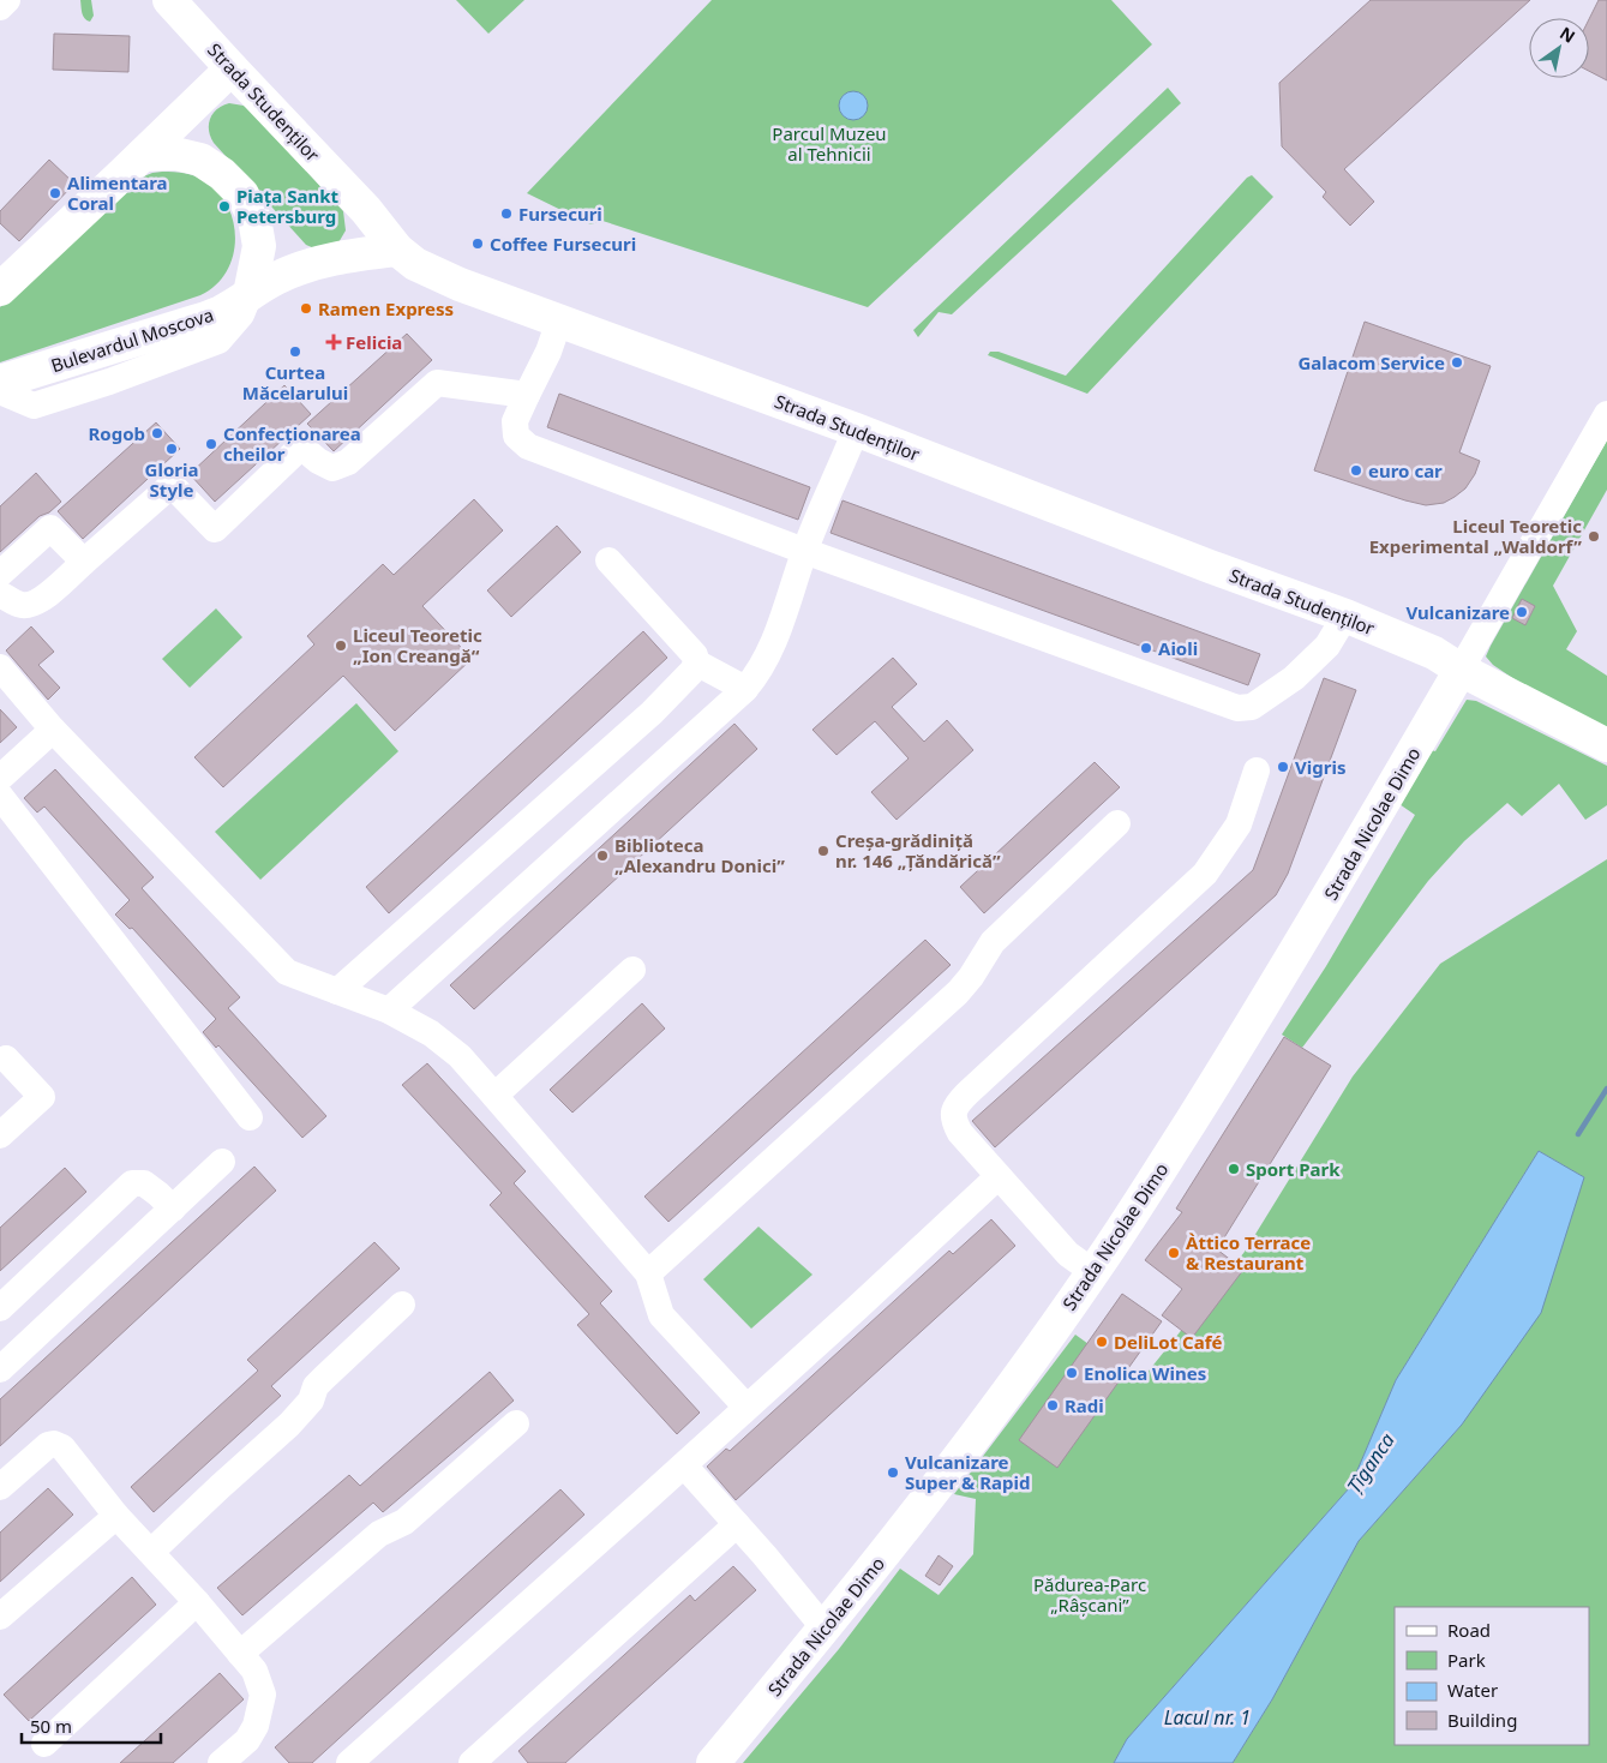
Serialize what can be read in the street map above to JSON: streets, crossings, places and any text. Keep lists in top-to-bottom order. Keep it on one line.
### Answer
{"streets":{"main road":["Strada Studenților","Bulevardul Moscova","Strada Nicolae Dimo"]},"crossings":[["Strada Studenților","Bulevardul Moscova"],["Strada Studenților","Strada Nicolae Dimo"]],"water":["Țîganca","Lacul nr. 1"],"parks":["Parcul Muzeu al Tehnicii","Pădurea-Parc „Râșcani”"],"places":{"other":["Alimentara Coral","Piața Sankt Petersburg","Fursecuri","Coffee Fursecuri","Ramen Express","Curtea Măcelarului","Galacom Service","Rogob","Confecționarea cheilor","Gloria Style","euro car","Liceul Teoretic Experimental „Waldorf”","Vulcanizare","Liceul Teoretic „Ion Creangă“","Aioli","Vigris","Creșa-grădiniță nr. 146 „Țăndărică”","Biblioteca „Alexandru Donici”","Sport Park","Àttico Terrace & Restaurant","DeliLot Café","Enolica Wines","Radi","Vulcanizare Super & Rapid"],"health":["Felicia"]},"legend":["Road","Park","Water","Building"],"scale_bar":"50 m","north":"top right"}
